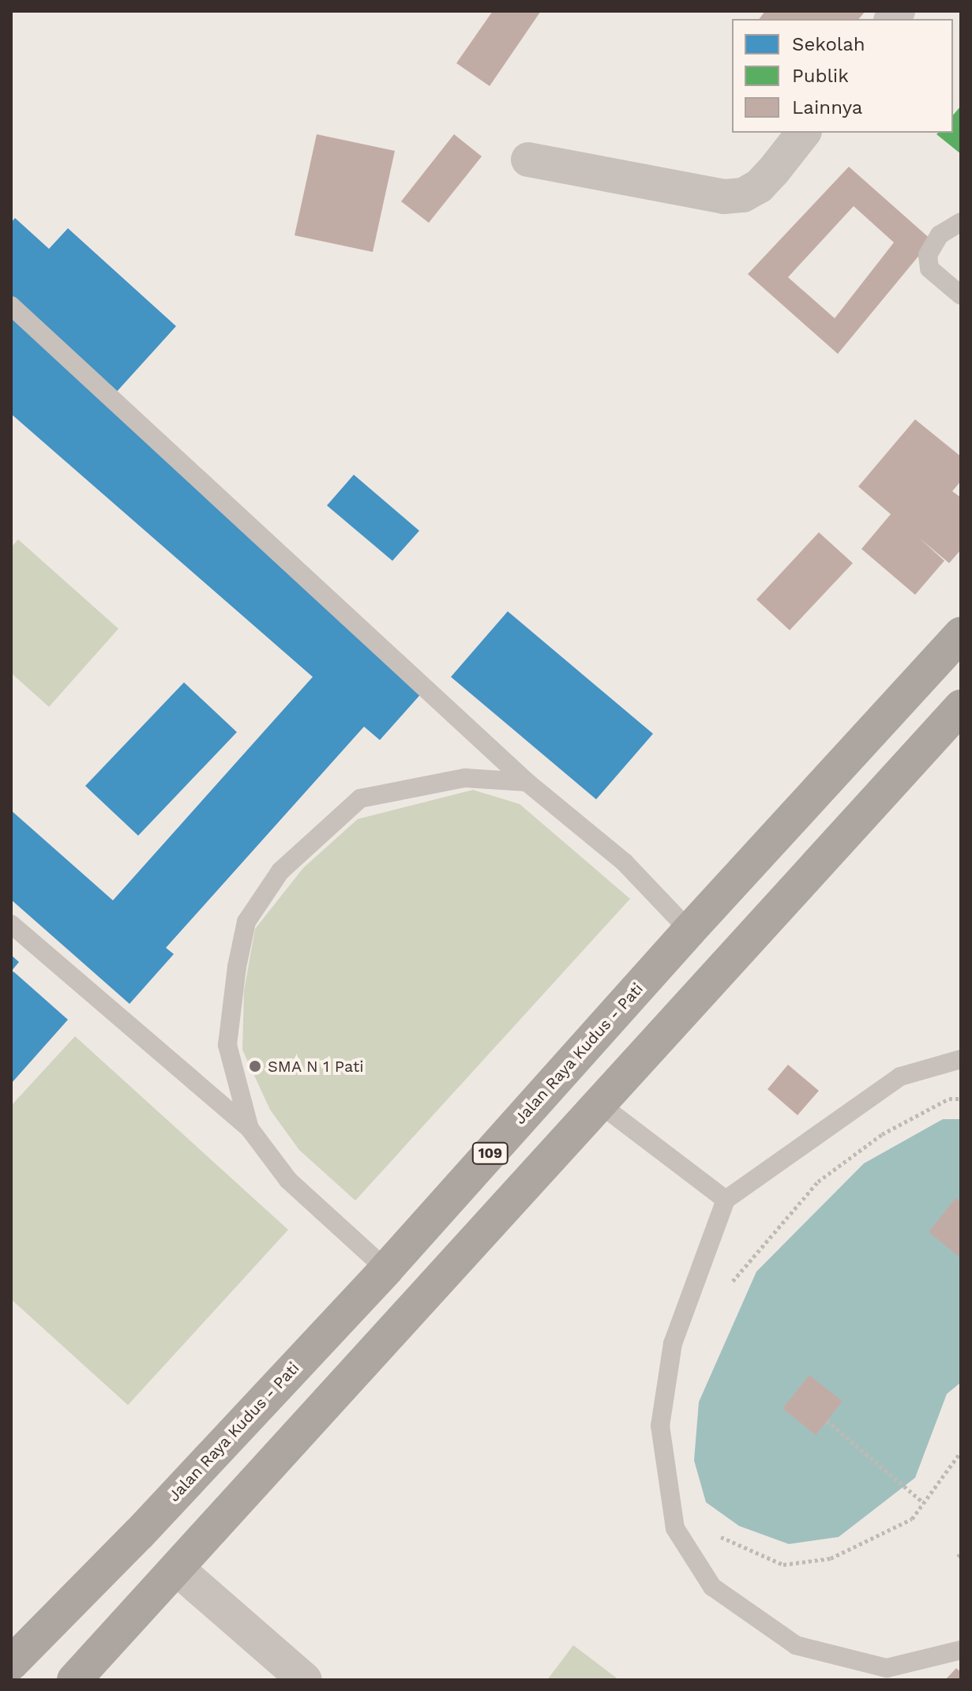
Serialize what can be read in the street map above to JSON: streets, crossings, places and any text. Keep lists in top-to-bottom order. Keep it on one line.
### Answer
{"streets":{"main road":["Jalan Raya Kudus - Pati","109"]},"places":["SMA N 1 Pati"],"legend":["Sekolah","Publik","Lainnya"]}
